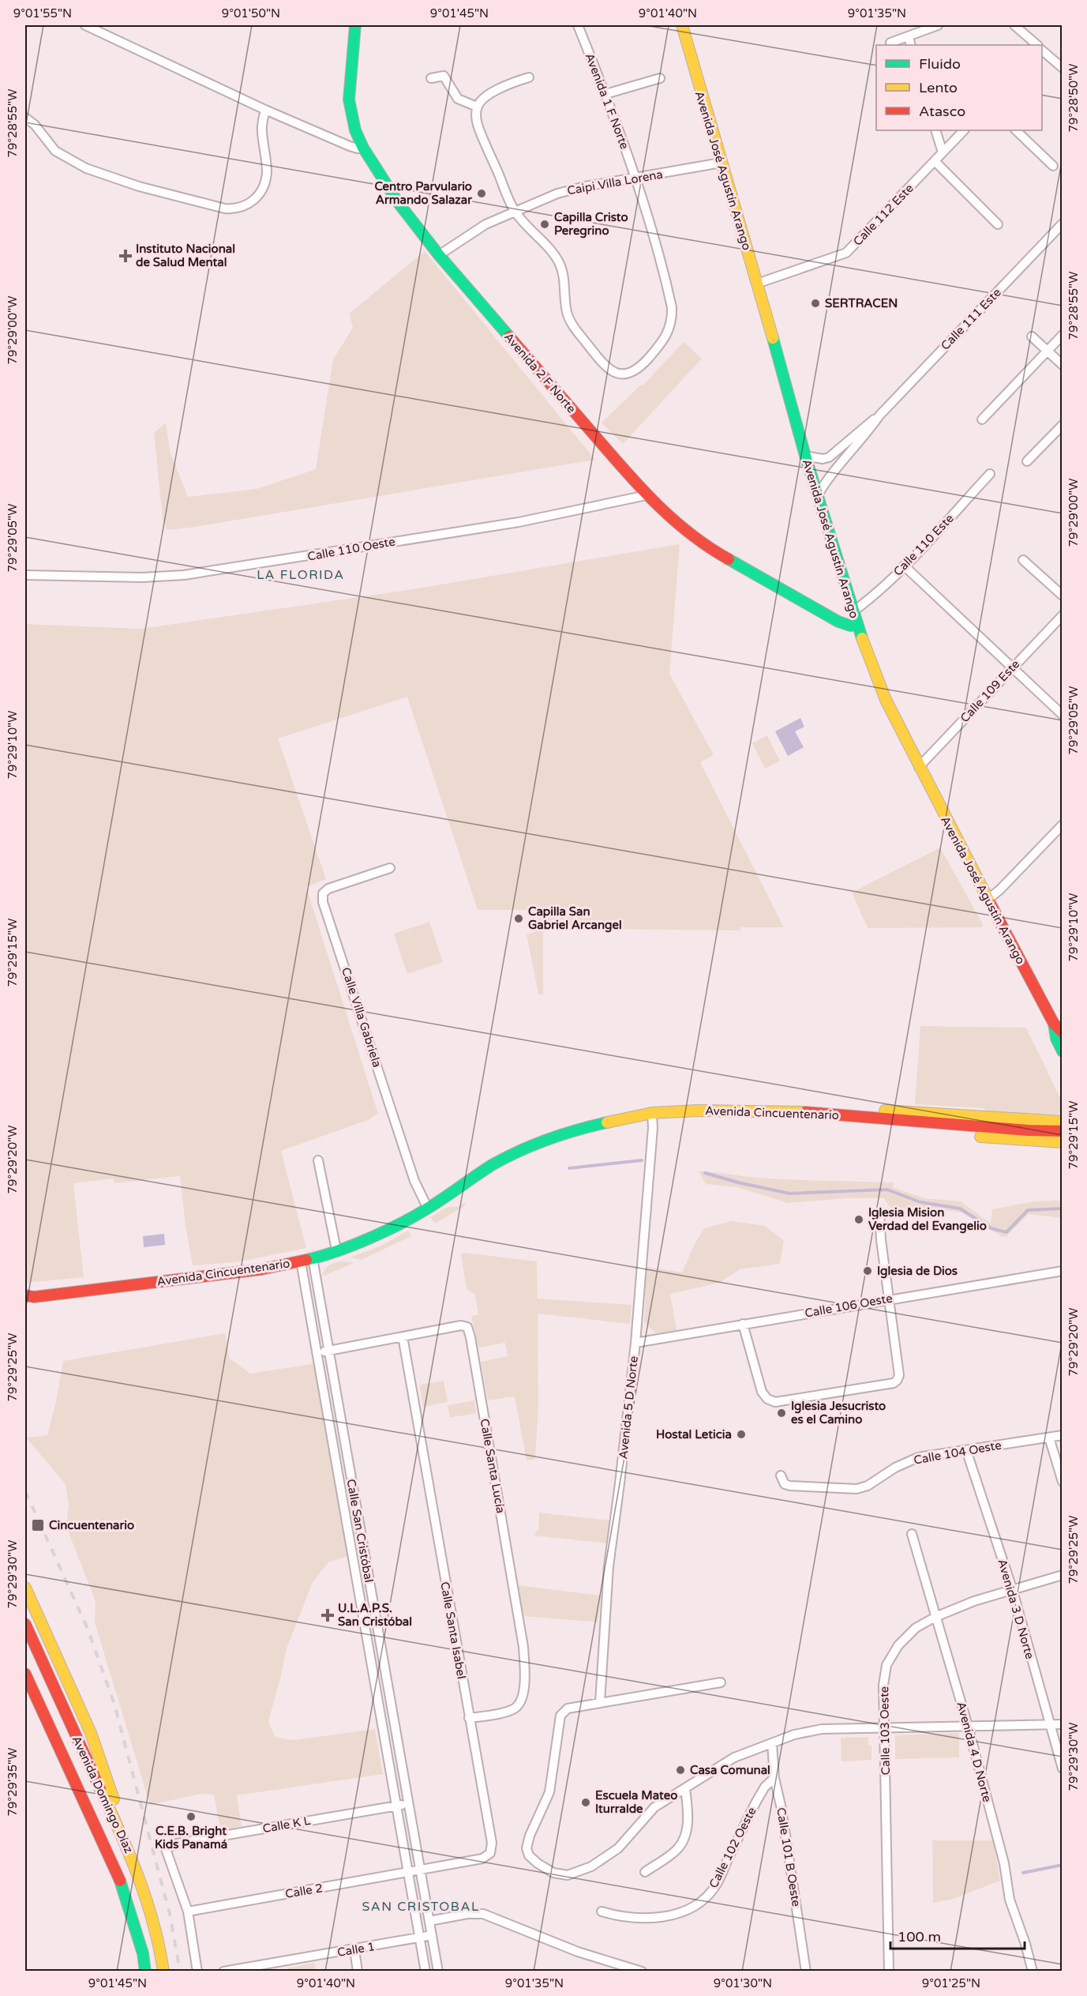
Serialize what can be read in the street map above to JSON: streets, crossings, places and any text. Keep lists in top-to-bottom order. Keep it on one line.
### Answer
{"streets":{"main road":["Avenida José Agustín Arango","Avenida 2 F Norte","Avenida Cincuentenario","Avenida Domingo Díaz"],"street":["Avenida 1 F Norte","Caipi Villa Lorena","Calle 112 Este","Calle 111 Este","Calle 110 Este","Calle 110 Oeste","Calle 109 Este","Calle Villa Gabriela","Calle 106 Oeste","Avenida 5 D Norte","Calle 104 Oeste","Calle Santa Lucía","Calle San Cristóbal","Avenida 3 D Norte","Calle Santa Isabel","Calle 103 Oeste","Avenida 4 D Norte","Calle K L","Calle 102 Oeste","Calle 101 B Oeste","Calle 2","Calle 1"]},"crossings":[["Avenida 1 F Norte","Caipi Villa Lorena"],["Avenida José Agustín Arango","Caipi Villa Lorena"],["Avenida José Agustín Arango","Calle 112 Este"],["Avenida José Agustín Arango","Calle 111 Este"],["Avenida José Agustín Arango","Avenida 2 F Norte"],["Avenida José Agustín Arango","Calle 110 Este"],["Avenida José Agustín Arango","Calle 109 Este"],["Caipi Villa Lorena","Avenida 2 F Norte"],["Avenida 2 F Norte","Calle 110 Oeste"],["Calle Villa Gabriela","Avenida Cincuentenario"],["Avenida Cincuentenario","Avenida 5 D Norte"],["Avenida Cincuentenario","Calle San Cristóbal"],["Calle 106 Oeste","Avenida 5 D Norte"],["Calle 104 Oeste","Avenida 3 D Norte"],["Calle Santa Lucía","Calle San Cristóbal"],["Calle Santa Lucía","Calle Santa Isabel"],["Calle San Cristóbal","Calle Santa Isabel"],["Calle San Cristóbal","Calle K L"],["Calle San Cristóbal","Calle 2"],["Calle San Cristóbal","Calle 1"],["Avenida 3 D Norte","Calle 103 Oeste"],["Calle Santa Isabel","Calle 2"],["Calle 103 Oeste","Avenida 4 D Norte"],["Calle K L","Calle 2"],["Calle 102 Oeste","Calle 101 B Oeste"]],"districts":["LA FLORIDA","SAN CRISTOBAL"],"places":{"other":["Centro Parvulario Armando Salazar","Capilla Cristo Peregrino","SERTRACEN","Capilla San Gabriel Arcangel","Iglesia Mision Verdad del Evangelio","Iglesia de Dios","Iglesia Jesucristo es el Camino","Hostal Leticia","Casa Comunal","Escuela Mateo Iturralde","C.E.B. Bright Kids Panamá"],"health":["Instituto Nacional de Salud Mental","U.L.A.P.S. San Cristóbal"],"transit":["Cincuentenario"]},"legend":["Fluido","Lento","Atasco"],"scale_bar":"100 m","coordinates":["9°01'55\"N","9°01'50\"N","9°01'45\"N","9°01'40\"N","9°01'35\"N","79°28'50\"W","79°28'55\"W","79°29'00\"W","79°29'05\"W","79°29'10\"W","79°29'15\"W","79°29'20\"W","79°29'25\"W","79°29'30\"W","79°29'35\"W","9°01'30\"N","9°01'25\"N"]}
